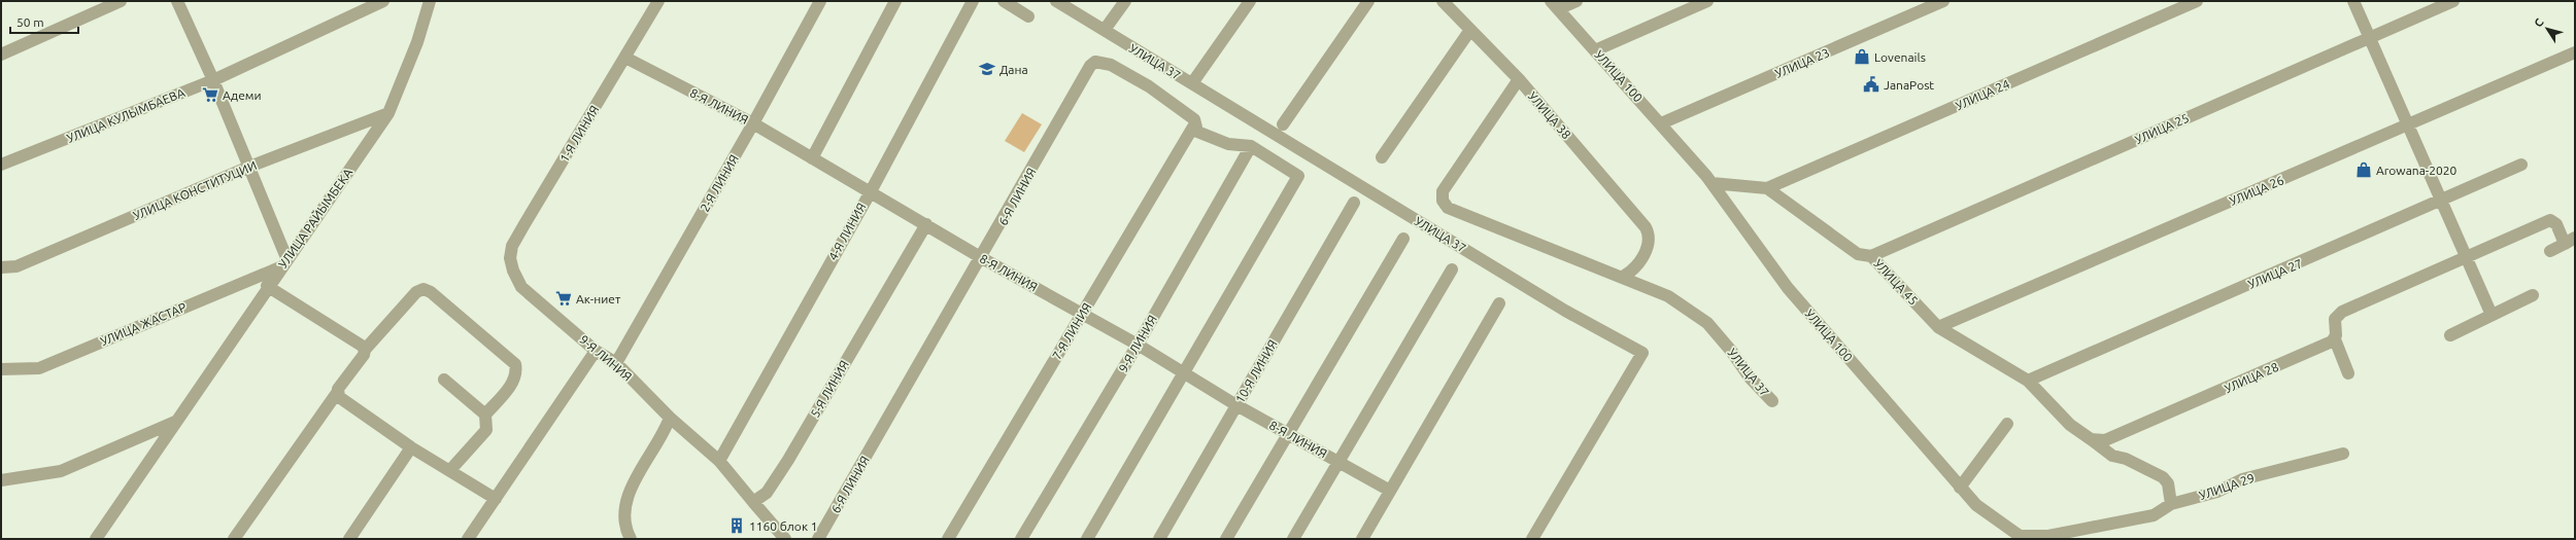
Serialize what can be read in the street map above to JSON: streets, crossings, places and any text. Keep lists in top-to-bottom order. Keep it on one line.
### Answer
{"streets":{"street":["УЛИЦА 37","УЛИЦА 23","УЛИЦА 100","УЛИЦА 24","8-Я ЛИНИЯ","УЛИЦА КУЛЫМБАЕВА","УЛИЦА 38","УЛИЦА 25","1-Я ЛИНИЯ","2-Я ЛИНИЯ","УЛИЦА КОНСТИТУЦИИ","УЛИЦА 26","6-Я ЛИНИЯ","УЛИЦА РАЙЫМБЕКА","4-Я ЛИНИЯ","УЛИЦА 27","УЛИЦА 45","УЛИЦА ЖАСТАР","7-Я ЛИНИЯ","9-Я ЛИНИЯ","10-Я ЛИНИЯ","УЛИЦА 28","5-Я ЛИНИЯ","УЛИЦА 29"]},"crossings":[["УЛИЦА 37","УЛИЦА 38"],["УЛИЦА 23","УЛИЦА 100"],["УЛИЦА 100","УЛИЦА 29"],["УЛИЦА 24","УЛИЦА 45"],["8-Я ЛИНИЯ","1-Я ЛИНИЯ"],["8-Я ЛИНИЯ","2-Я ЛИНИЯ"],["8-Я ЛИНИЯ","6-Я ЛИНИЯ"],["8-Я ЛИНИЯ","4-Я ЛИНИЯ"],["8-Я ЛИНИЯ","7-Я ЛИНИЯ"],["8-Я ЛИНИЯ","9-Я ЛИНИЯ"],["8-Я ЛИНИЯ","10-Я ЛИНИЯ"],["8-Я ЛИНИЯ","5-Я ЛИНИЯ"],["УЛИЦА 25","УЛИЦА 45"],["1-Я ЛИНИЯ","9-Я ЛИНИЯ"],["2-Я ЛИНИЯ","9-Я ЛИНИЯ"],["УЛИЦА КОНСТИТУЦИИ","УЛИЦА РАЙЫМБЕКА"],["УЛИЦА 26","УЛИЦА 45"],["6-Я ЛИНИЯ","7-Я ЛИНИЯ"],["6-Я ЛИНИЯ","9-Я ЛИНИЯ"],["УЛИЦА РАЙЫМБЕКА","УЛИЦА ЖАСТАР"],["4-Я ЛИНИЯ","9-Я ЛИНИЯ"],["УЛИЦА 27","УЛИЦА 45"]],"places":{"shop":["Lovenails","Arowana-2020"],"school or university":["Дана"],"public building":["JanaPost"],"supermarket":["Адеми","Ак-ниет"],"building":["1160 блок 1"]},"scale_bar":"50 m","north":"top left"}
